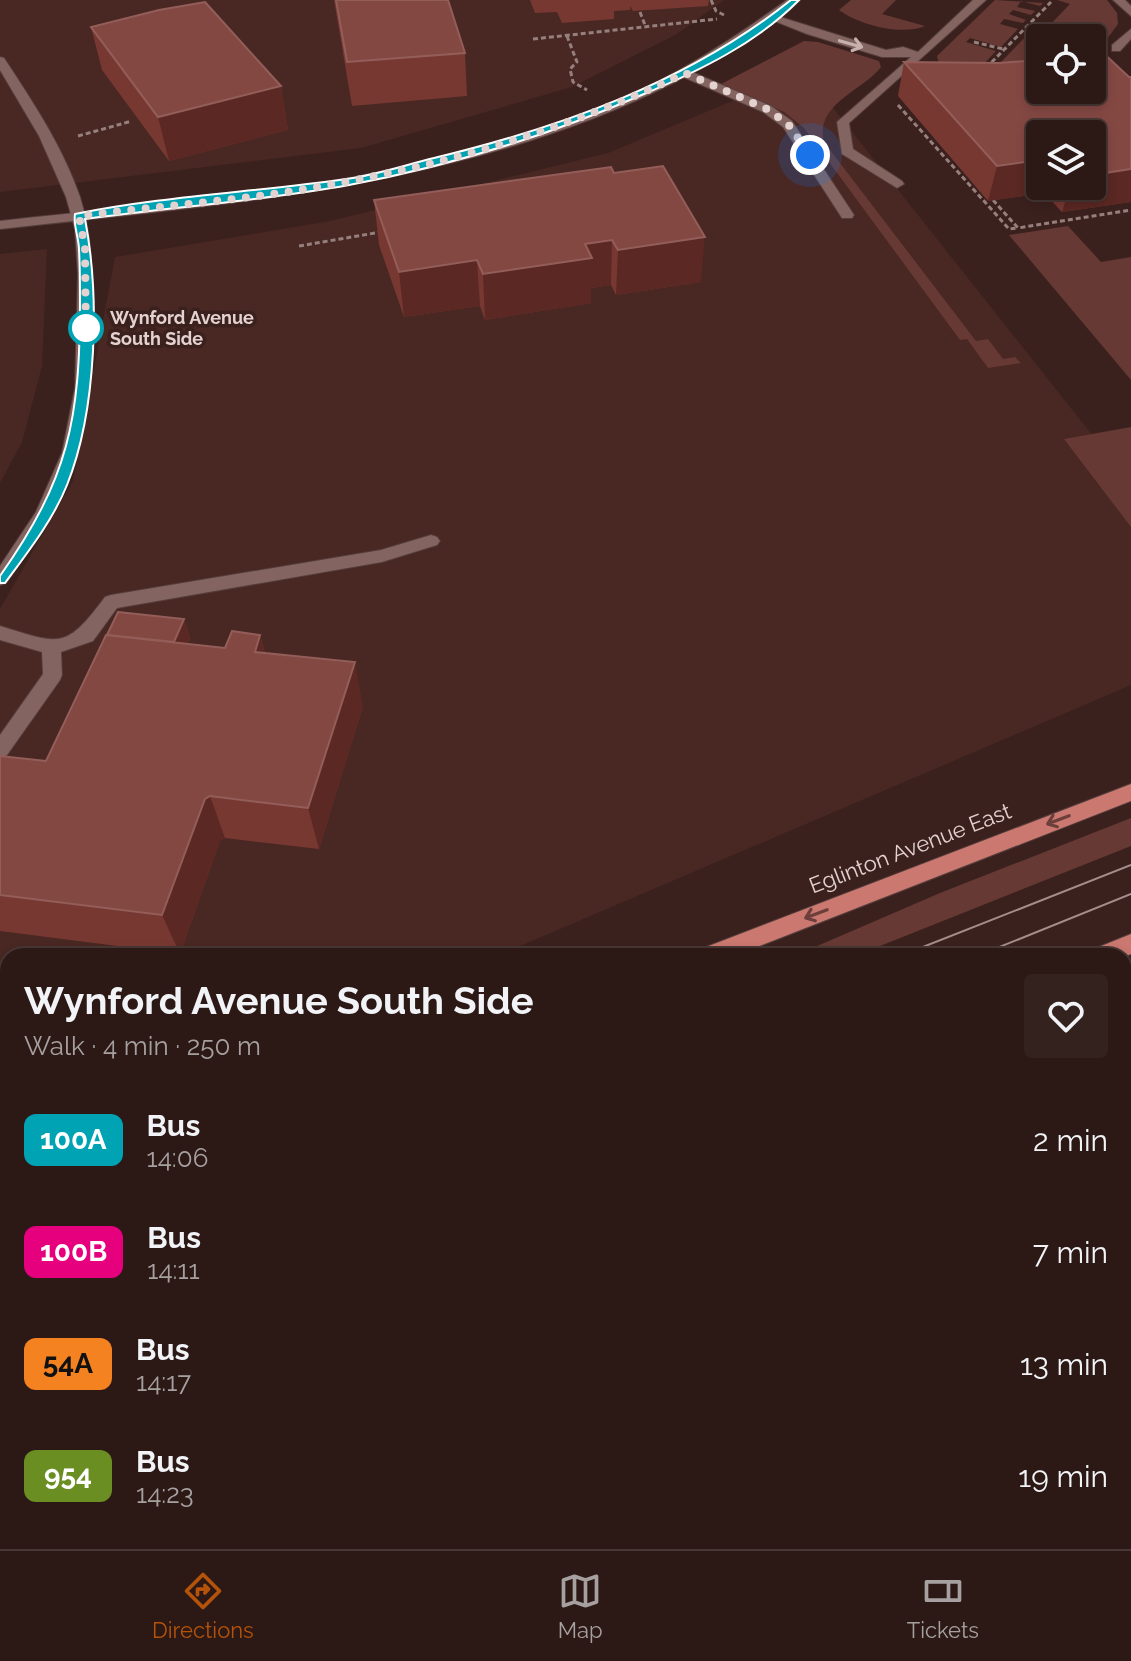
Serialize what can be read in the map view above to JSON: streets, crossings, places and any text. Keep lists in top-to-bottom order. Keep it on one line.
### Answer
{"streets":{"main road":["Eglinton Avenue East"]},"one_way":["Eglinton Avenue East"],"places":["Wynford Avenue South Side"],"lines":["bus line 100A"],"page":{"heading":["Wynford Avenue South Side","Walk · 4 min · 250 m"],"list":[{"mark":"100A","name":"Bus","note":"14:06","value":"2 min"},{"mark":"100B","name":"Bus","note":"14:11","value":"7 min"},{"mark":"54A","name":"Bus","note":"14:17","value":"13 min"},{"mark":"954","name":"Bus","note":"14:23","value":"19 min"}],"tabs":["Directions","Map","Tickets"]}}
